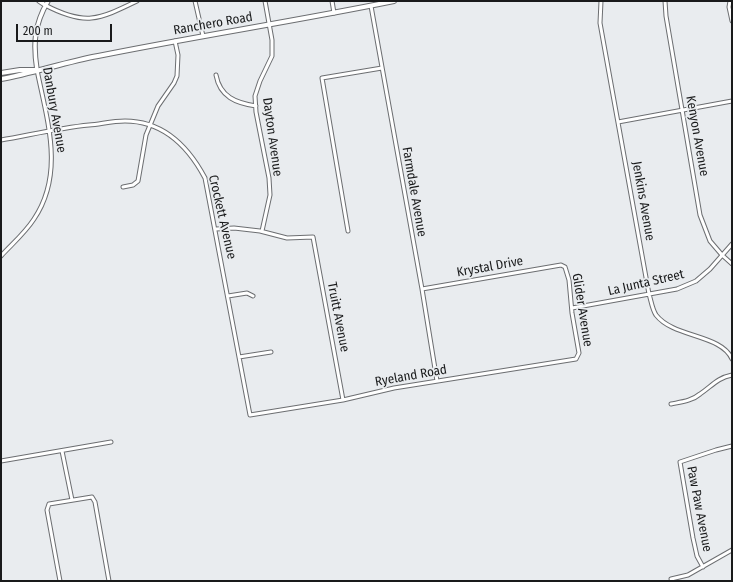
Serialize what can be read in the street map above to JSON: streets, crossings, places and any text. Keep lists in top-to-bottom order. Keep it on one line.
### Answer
{"streets":{"main road":["Ranchero Road"],"street":["Danbury Avenue","Kenyon Avenue","Dayton Avenue","Farmdale Avenue","Jenkins Avenue","Crockett Avenue","Krystal Drive","La Junta Street","Glider Avenue","Truitt Avenue","Ryeland Road","Paw Paw Avenue"]},"crossings":[["Ranchero Road","Danbury Avenue"],["Ranchero Road","Dayton Avenue"],["Ranchero Road","Farmdale Avenue"],["Danbury Avenue","Crockett Avenue"],["Kenyon Avenue","La Junta Street"],["Dayton Avenue","Truitt Avenue"],["Farmdale Avenue","Krystal Drive"],["Farmdale Avenue","Ryeland Road"],["Jenkins Avenue","La Junta Street"],["Crockett Avenue","Ryeland Road"],["Krystal Drive","Glider Avenue"],["La Junta Street","Glider Avenue"],["Glider Avenue","Ryeland Road"],["Truitt Avenue","Ryeland Road"]],"scale_bar":"200 m"}
